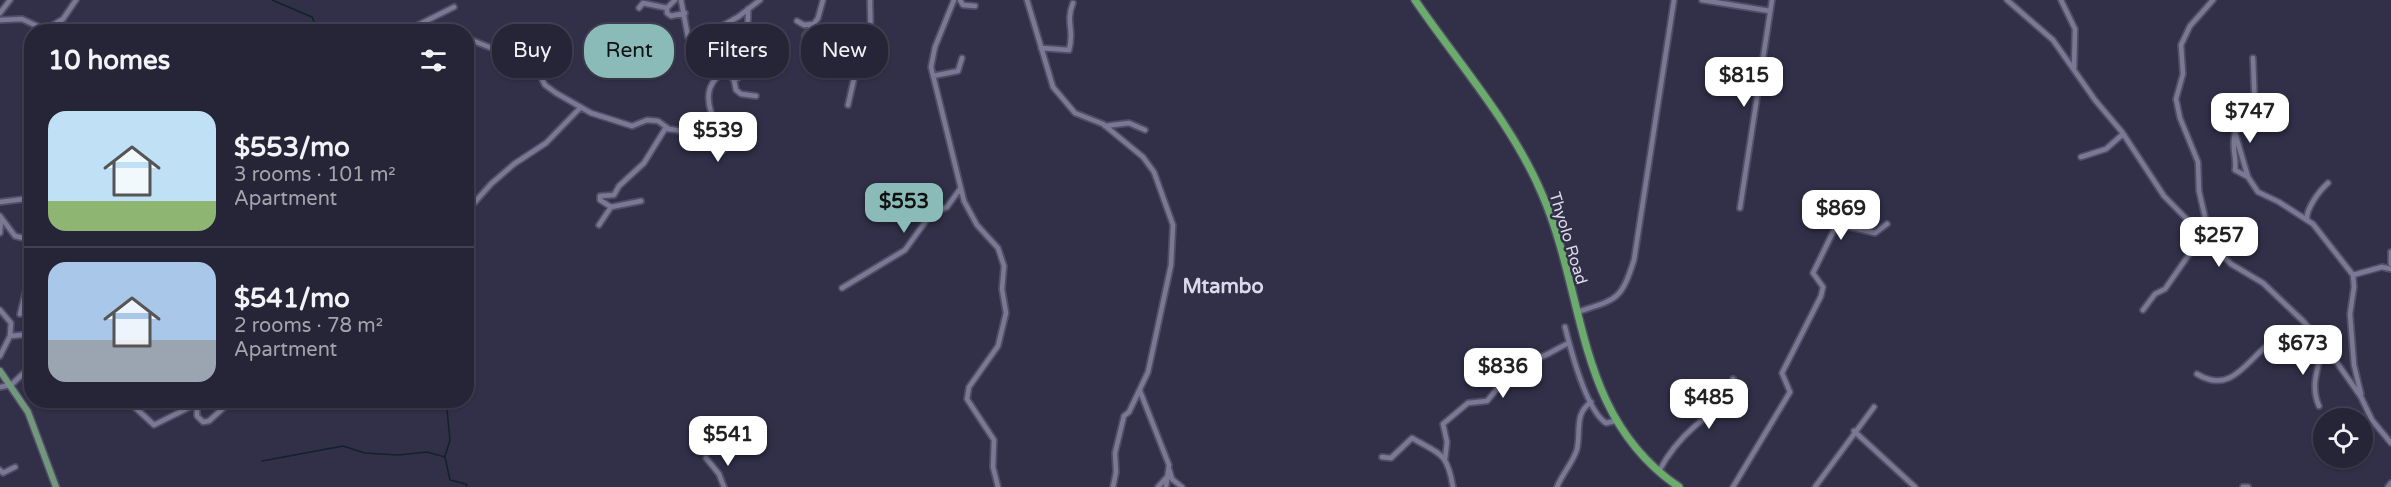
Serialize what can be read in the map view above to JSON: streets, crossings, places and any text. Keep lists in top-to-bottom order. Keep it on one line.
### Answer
{"streets":{"highway":["Thyolo Road"]},"districts":["Mtambo"],"page":{"chip":["Buy","Rent","Filters","New"],"heading":"10 homes","price":["$815","$747","$539","$553","$869","$257","$673","$836","$485","$541"],"list":[{"name":"$553/mo","note":"3 rooms · 101 m² · Apartment"},{"name":"$541/mo","note":"2 rooms · 78 m² · Apartment"}]}}
